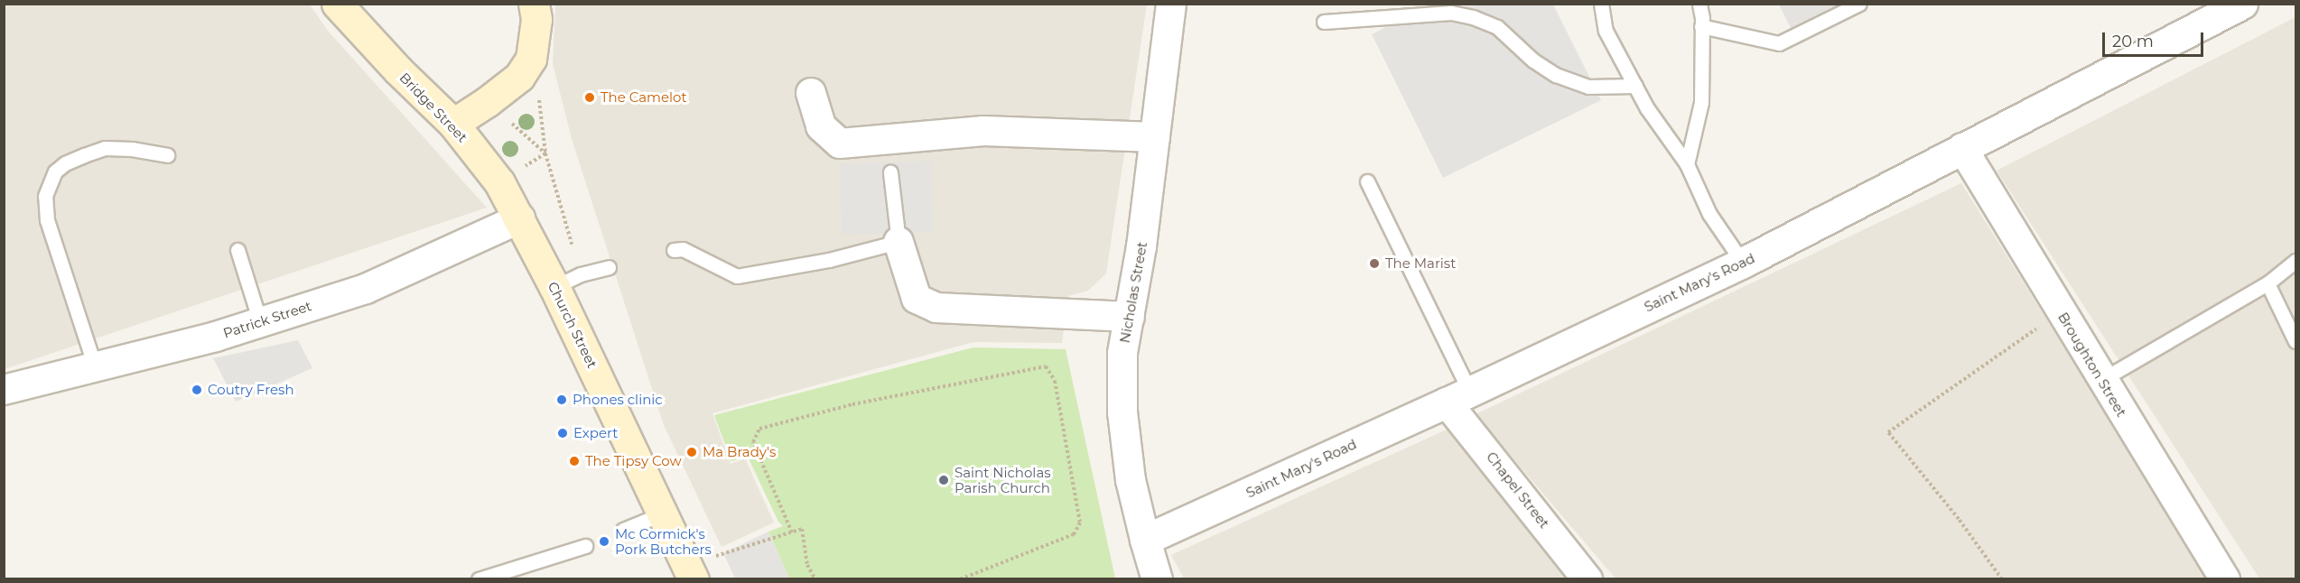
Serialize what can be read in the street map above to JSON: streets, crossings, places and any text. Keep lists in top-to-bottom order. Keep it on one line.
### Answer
{"streets":{"main road":["Bridge Street","Church Street"],"street":["Saint Mary's Road","Nicholas Street","Patrick Street","Broughton Street","Chapel Street"]},"crossings":[["Bridge Street","Patrick Street"],["Bridge Street","Church Street"],["Saint Mary's Road","Nicholas Street"],["Saint Mary's Road","Broughton Street"],["Saint Mary's Road","Chapel Street"],["Patrick Street","Church Street"]],"places":["The Camelot","The Marist","Coutry Fresh","Phones clinic","Expert","Ma Brady's","The Tipsy Cow","Saint Nicholas Parish Church","Mc Cormick's Pork Butchers"],"scale_bar":"20 m"}
